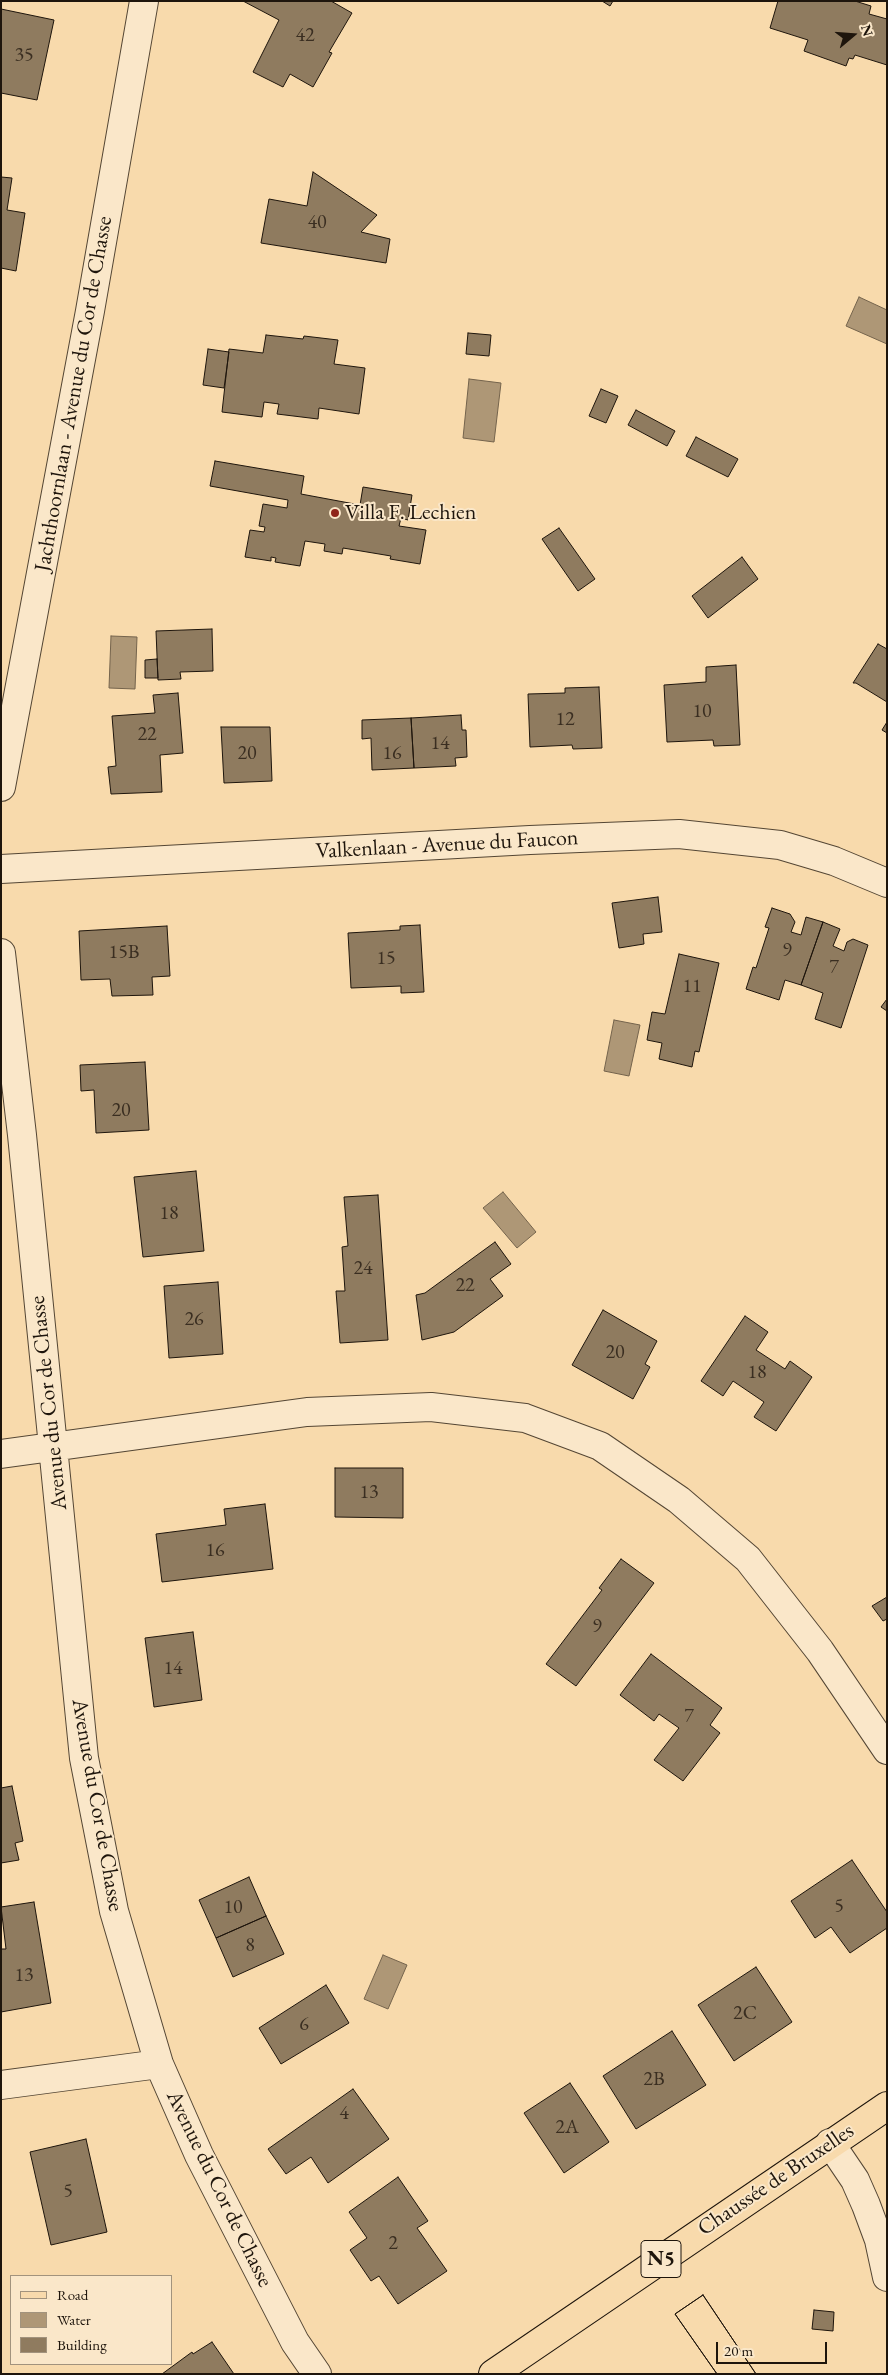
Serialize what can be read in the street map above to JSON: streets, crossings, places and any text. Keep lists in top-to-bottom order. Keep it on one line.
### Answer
{"streets":{"main road":["Chaussée de Bruxelles","N5"],"street":["Jachthoornlaan - Avenue du Cor de Chasse","Valkenlaan - Avenue du Faucon","Avenue du Cor de Chasse"]},"places":["Villa F. Lechien"],"house_numbers":["42","35","40","10","12","22","14","20","16","9","15B","15","7","11","20","18","24","22","26","20","18","13","16","9","14","7","5","10","8","13","2C","6","2B","4","2A","5","2"],"legend":["Road","Water","Building"],"scale_bar":"20 m","north":"right"}
